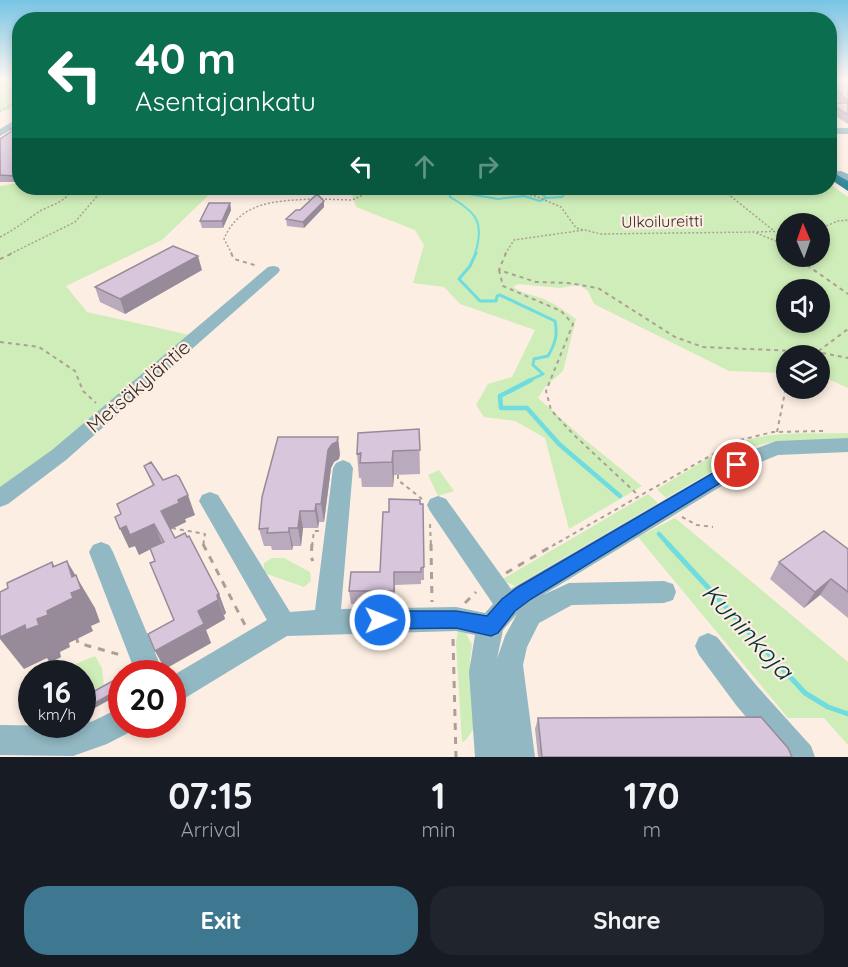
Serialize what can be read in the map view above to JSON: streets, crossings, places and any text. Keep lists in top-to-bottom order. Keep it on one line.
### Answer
{"streets":{"street":["Metsäkyläntie"],"path":["Ulkoilureitti"]},"water":["Kuninkoja"],"north":"top","page":{"turn":["40 m","Asentajankatu"],"speed":"16 km/h","limit":"20","eta":["07:15","Arrival","1","min","170","m"],"buttons":["Exit","Share"]}}
